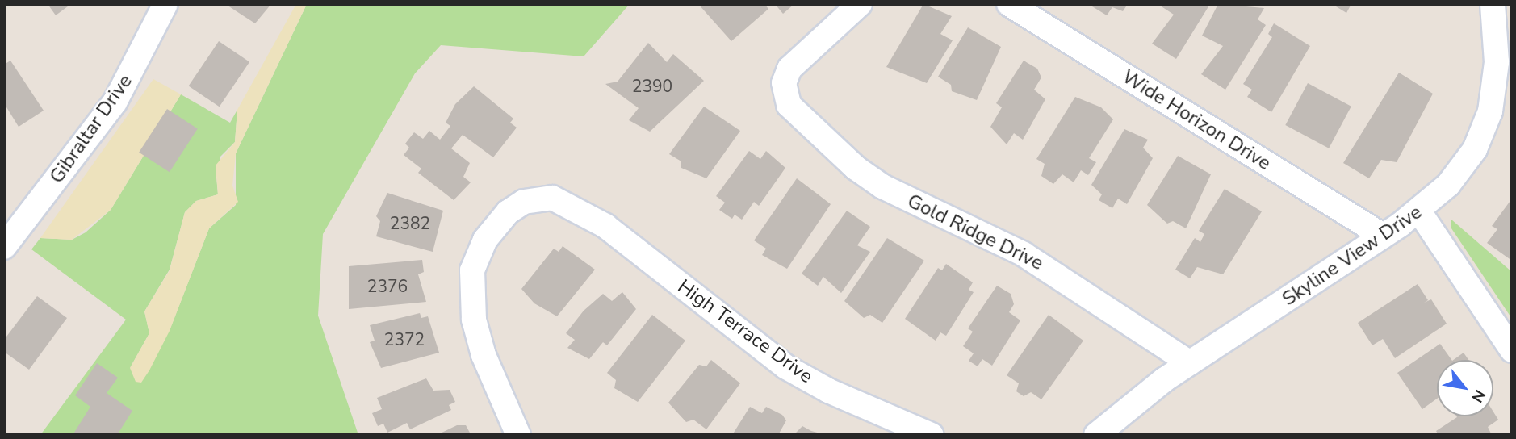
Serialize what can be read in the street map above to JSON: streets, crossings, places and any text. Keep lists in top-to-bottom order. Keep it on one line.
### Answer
{"streets":{"street":["Wide Horizon Drive","Gibraltar Drive","Gold Ridge Drive","Skyline View Drive","High Terrace Drive"]},"crossings":[["Wide Horizon Drive","Skyline View Drive"],["Gold Ridge Drive","Skyline View Drive"]],"house_numbers":["2390","2382","2376","2372"],"north":"bottom right"}
